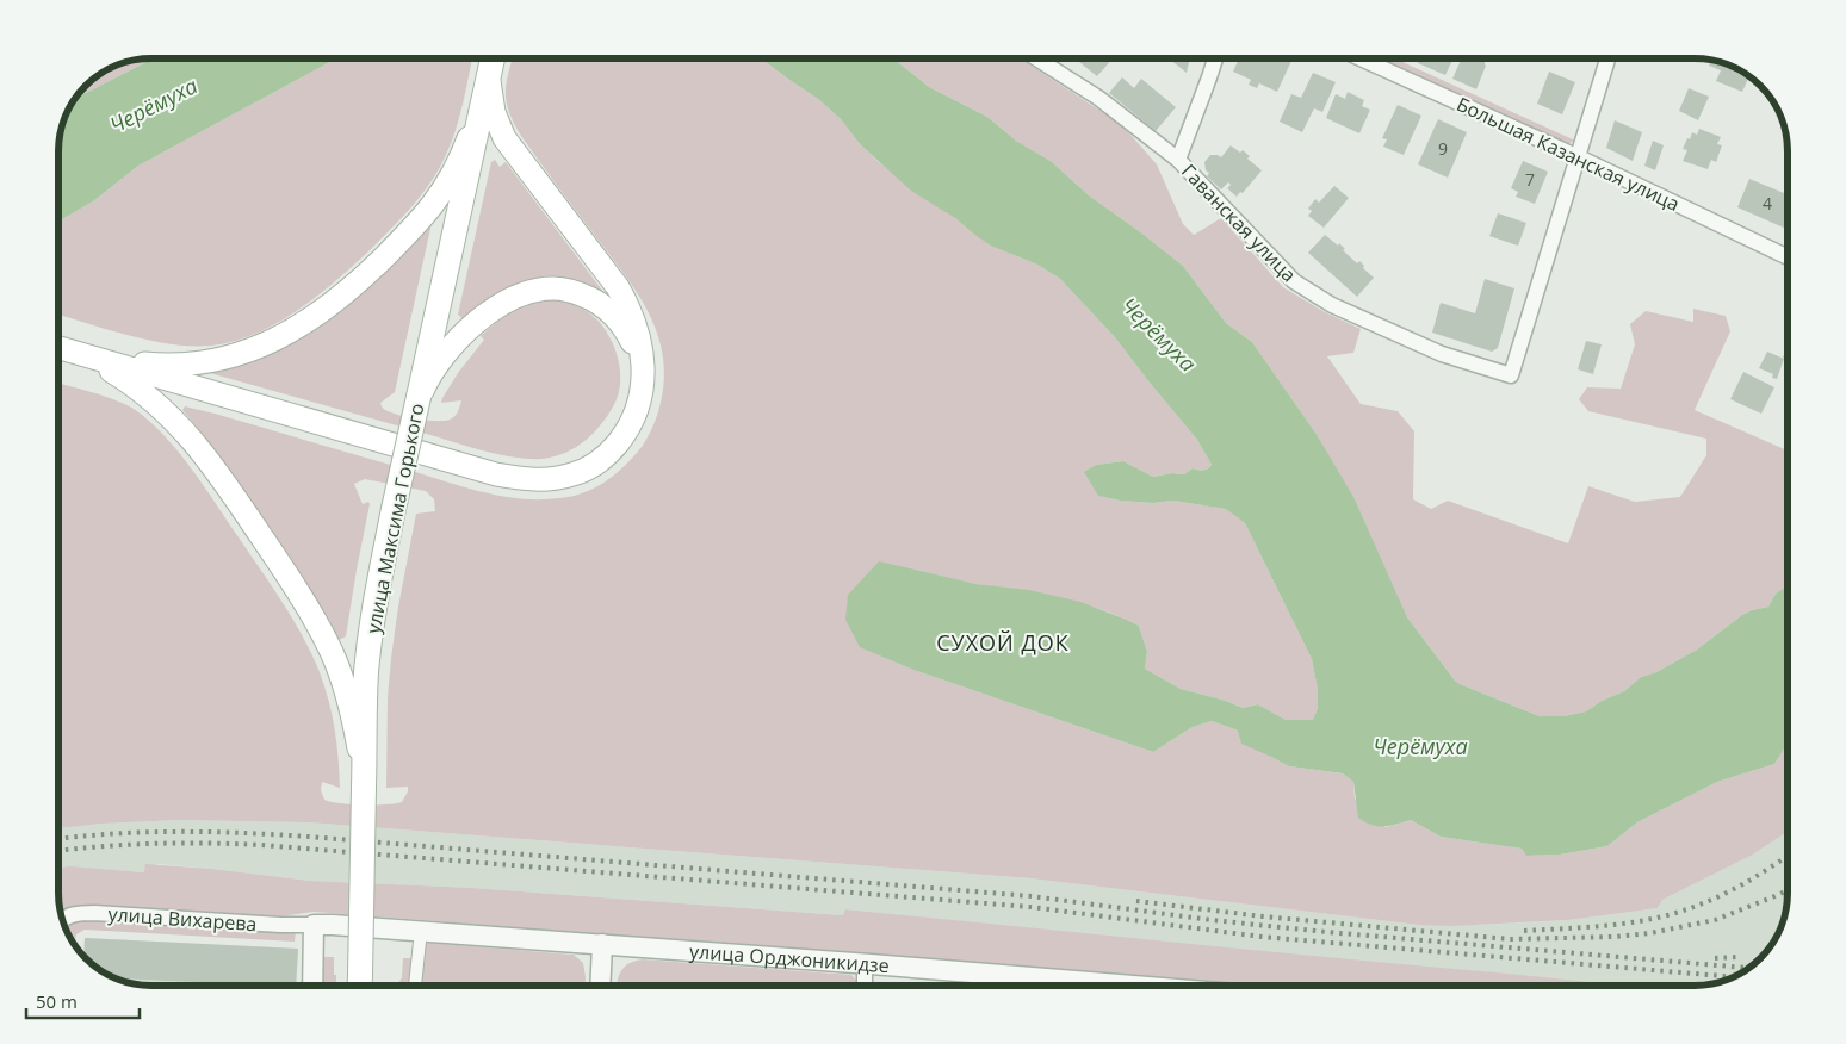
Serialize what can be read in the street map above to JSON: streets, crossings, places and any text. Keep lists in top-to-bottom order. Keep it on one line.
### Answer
{"streets":{"main road":["улица Максима Горького"],"street":["Большая Казанская улица","Гаванская улица","улица Вихарева","улица Орджоникидзе"]},"crossings":[["Большая Казанская улица","Гаванская улица"],["улица Вихарева","улица Орджоникидзе"]],"districts":["СУХОЙ ДОК"],"water":["Черёмуха"],"house_numbers":["9","7","4"],"scale_bar":"50 m"}
